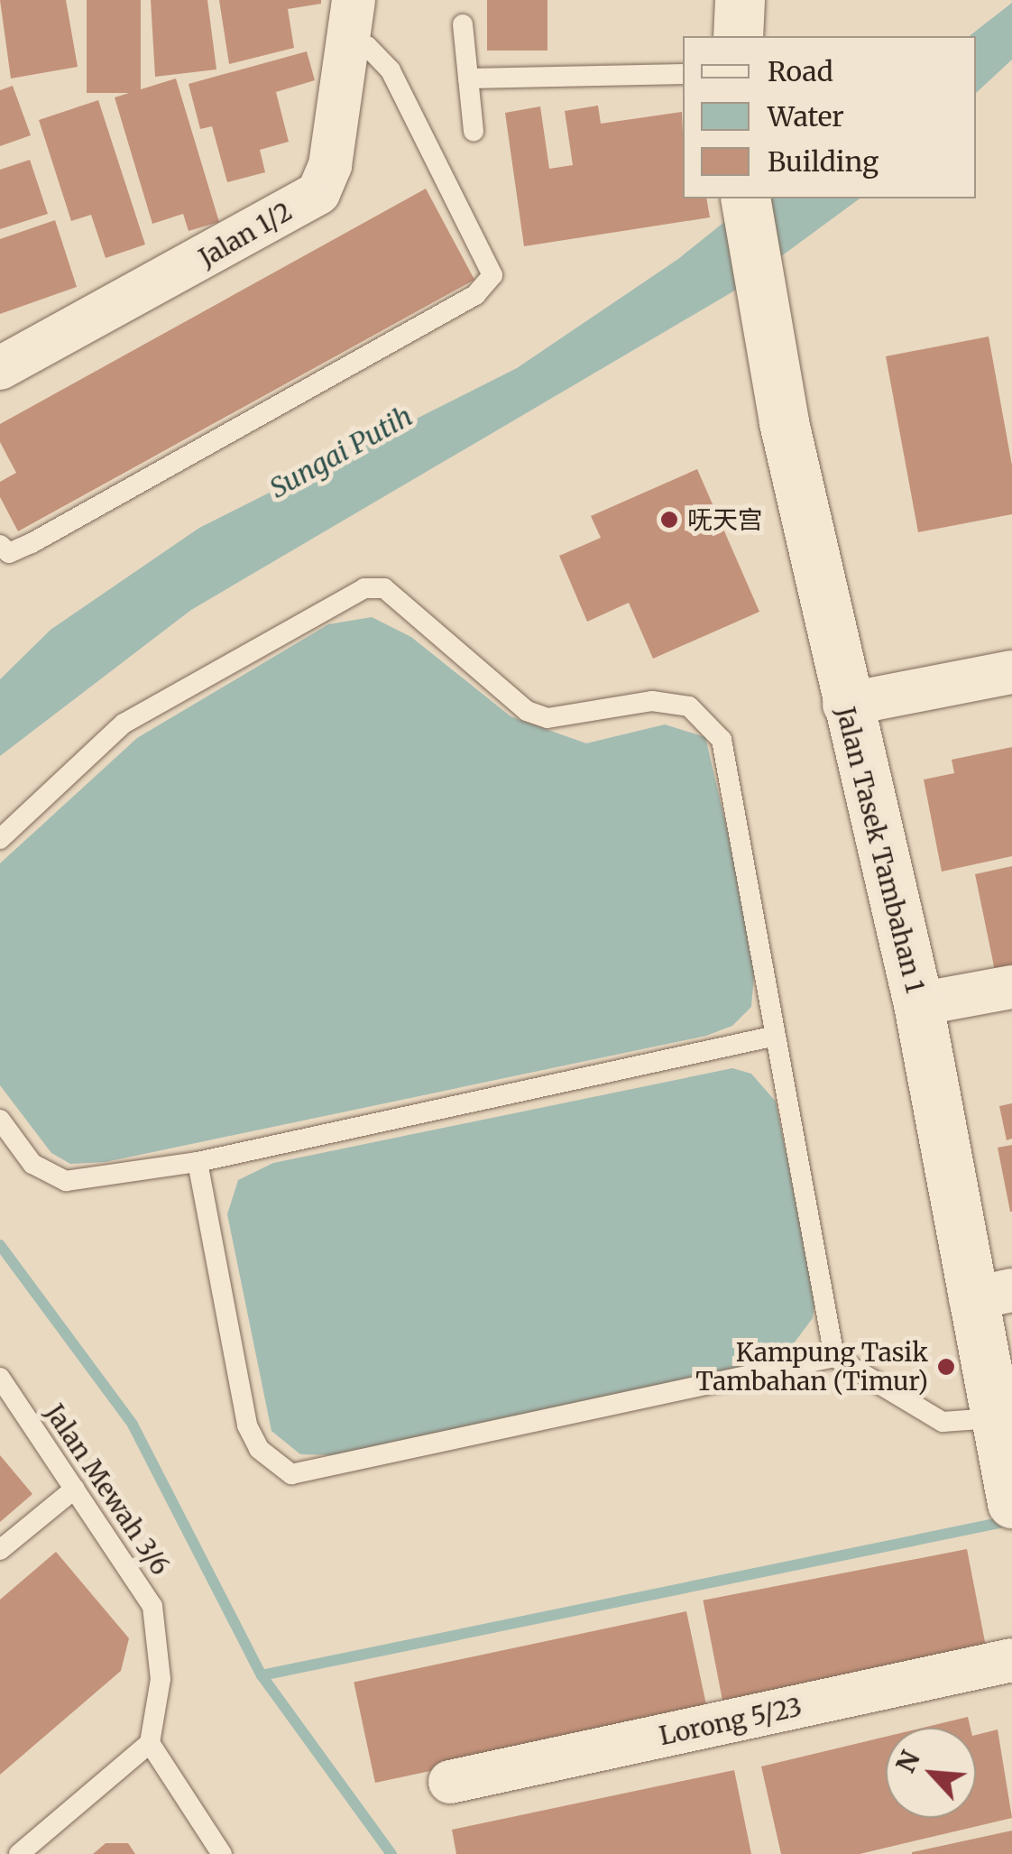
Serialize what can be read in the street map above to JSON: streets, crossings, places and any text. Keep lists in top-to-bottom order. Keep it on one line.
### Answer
{"streets":{"street":["Jalan 1/2","Jalan Tasek Tambahan 1","Lorong 5/23"],"lane":["Jalan Mewah 3/6"]},"water":["Sungai Putih"],"places":["呒天宫","Kampung Tasik Tambahan (Timur)"],"legend":["Road","Water","Building"],"north":"top left"}
